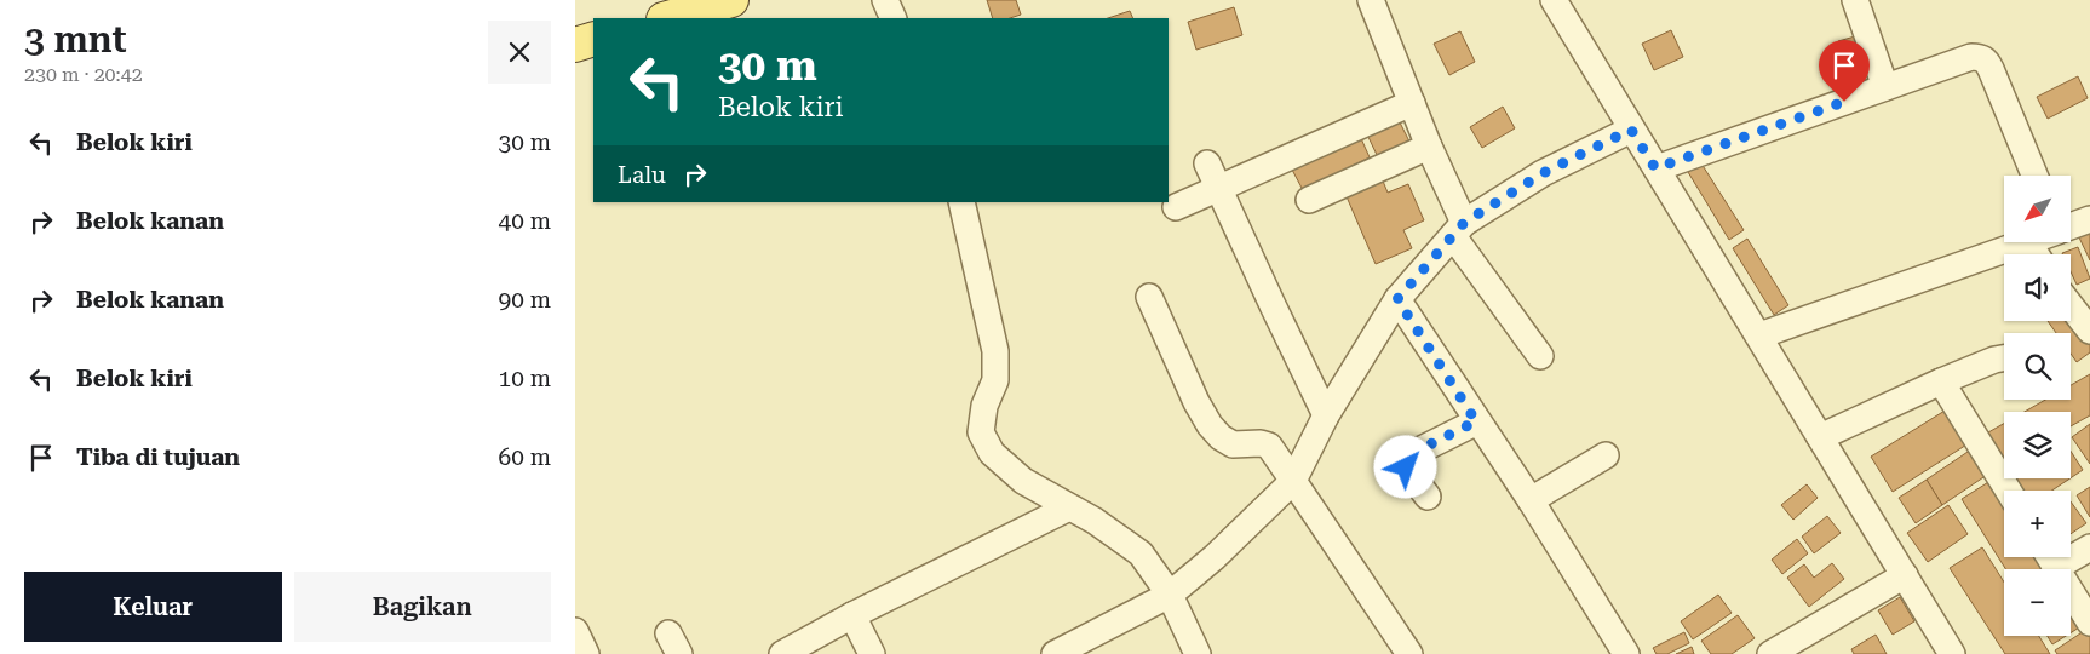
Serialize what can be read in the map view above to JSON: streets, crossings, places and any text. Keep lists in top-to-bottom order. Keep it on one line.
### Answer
{"north":"bottom left","page":{"heading":["3 mnt","230 m · 20:42"],"turn":["30 m","Belok kiri"],"list":[{"name":"Belok kiri","value":"30 m"},{"name":"Belok kanan","value":"40 m"},{"name":"Belok kanan","value":"90 m"},{"name":"Belok kiri","value":"10 m"},{"name":"Tiba di tujuan","value":"60 m"}],"then":"Lalu","map_buttons":["+","−"],"buttons":["Keluar","Bagikan"]}}
